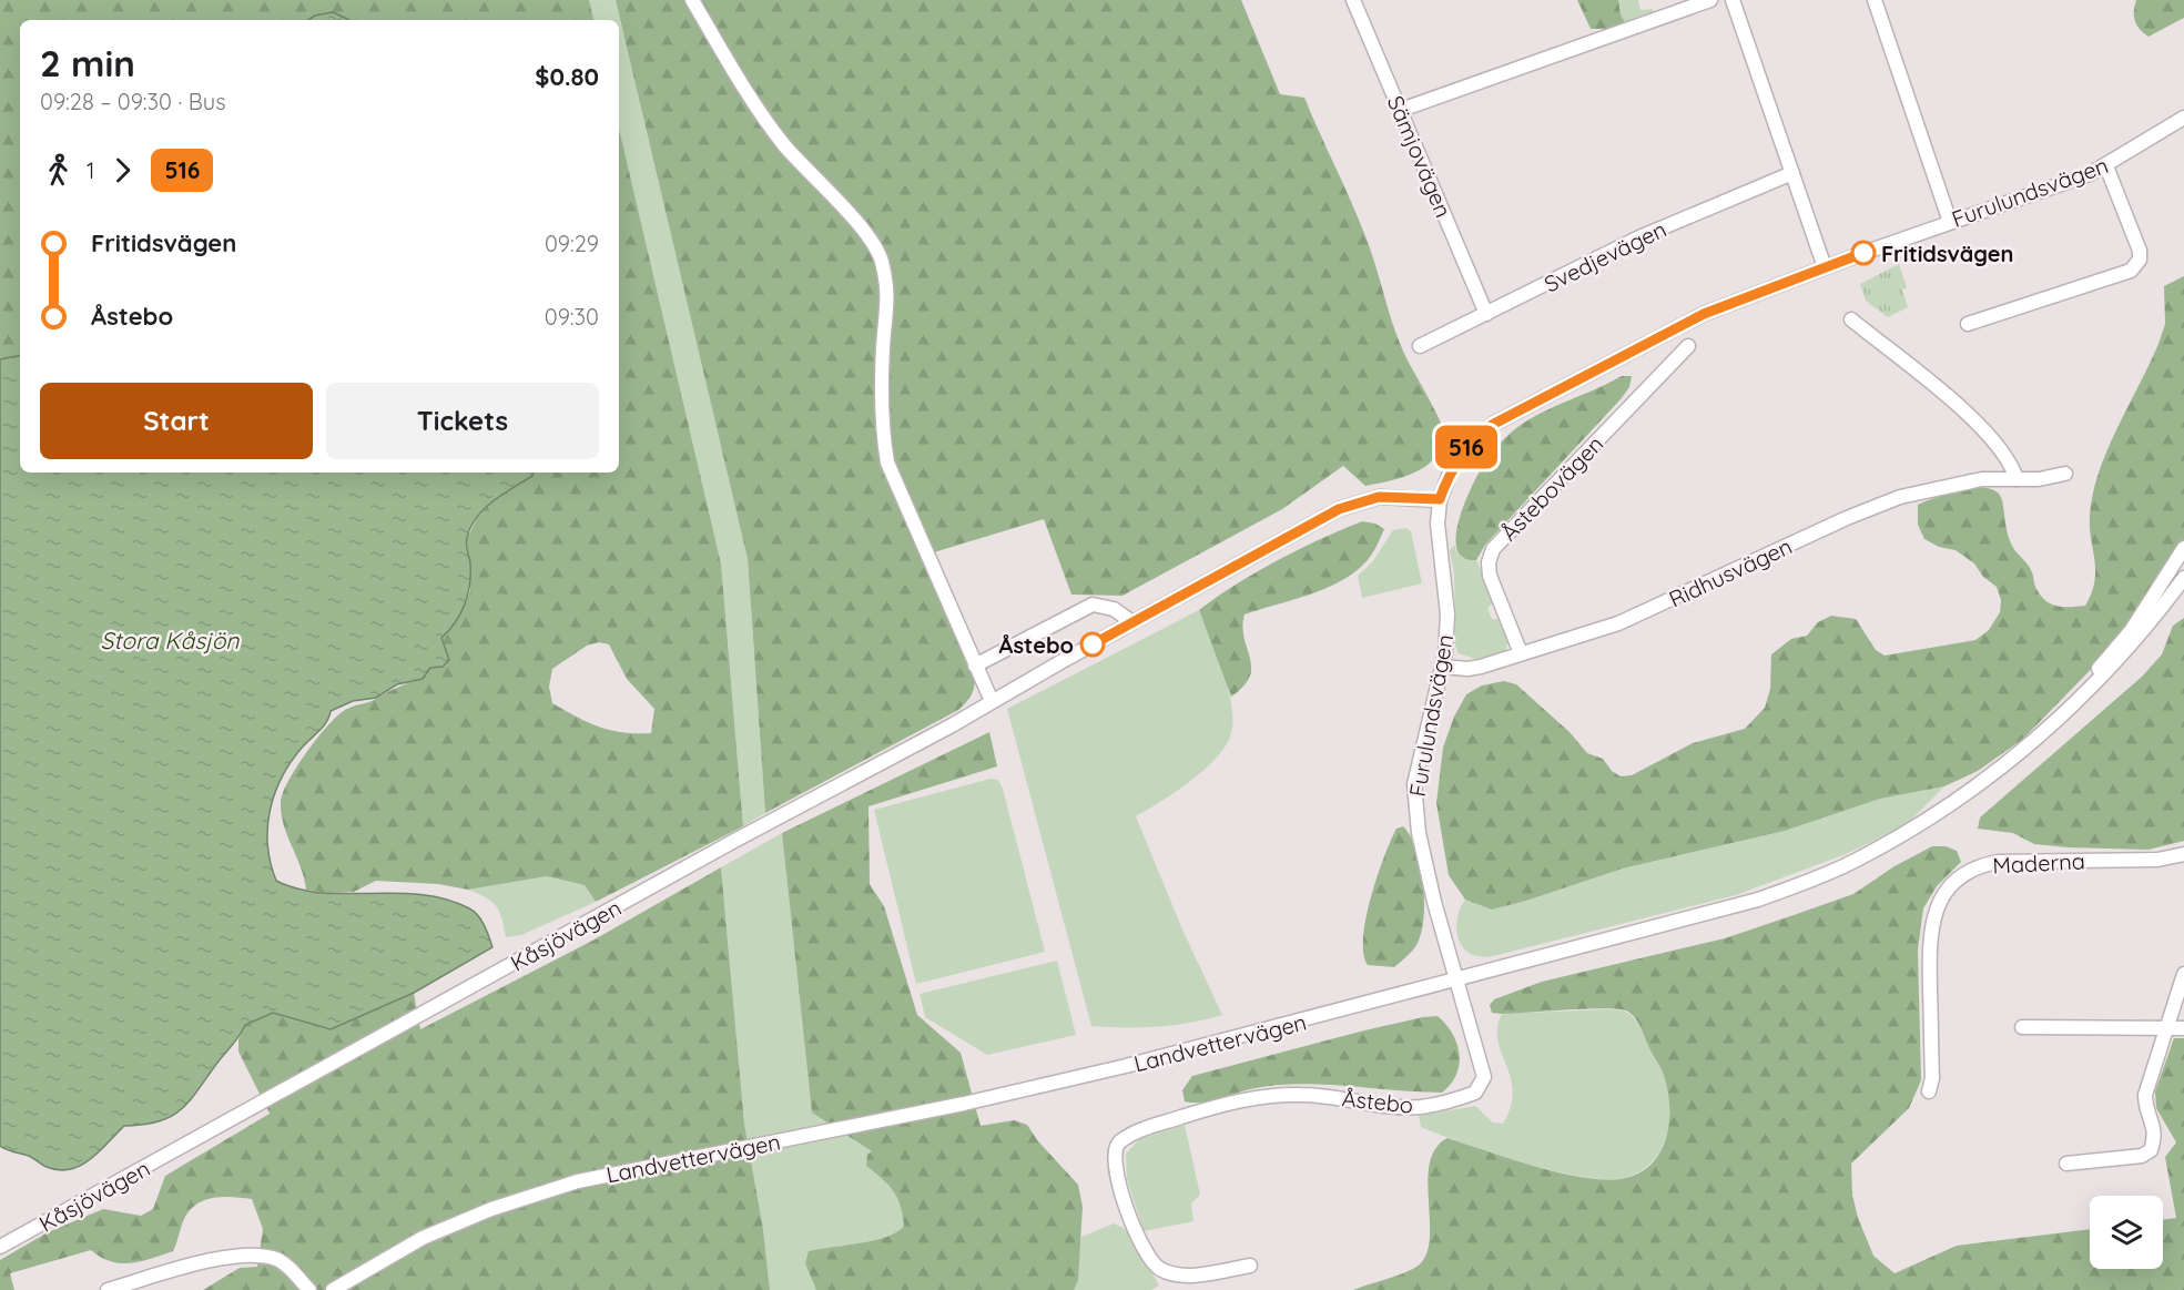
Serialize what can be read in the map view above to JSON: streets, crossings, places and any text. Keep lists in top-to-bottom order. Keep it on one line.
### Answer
{"streets":{"street":["Sämjovägen","Furulundsvägen","Svedjevägen","Åstebovägen","Ridhusvägen","Maderna","Kåsjövägen","Landvettervägen","Åstebo"]},"crossings":[["Sämjovägen","Svedjevägen"],["Furulundsvägen","Ridhusvägen"],["Furulundsvägen","Kåsjövägen"],["Furulundsvägen","Landvettervägen"],["Furulundsvägen","Åstebo"],["Åstebovägen","Ridhusvägen"],["Landvettervägen","Åstebo"]],"water":["Stora Kåsjön"],"places":["Fritidsvägen","Åstebo"],"lines":["bus line 516"],"page":{"on_map":"516","heading":["2 min","09:28 – 09:30 · Bus","$0.80"],"legs":["1","516"],"list":[{"name":"Fritidsvägen","value":"09:29"},{"name":"Åstebo","value":"09:30"}],"buttons":["Start","Tickets"]}}
